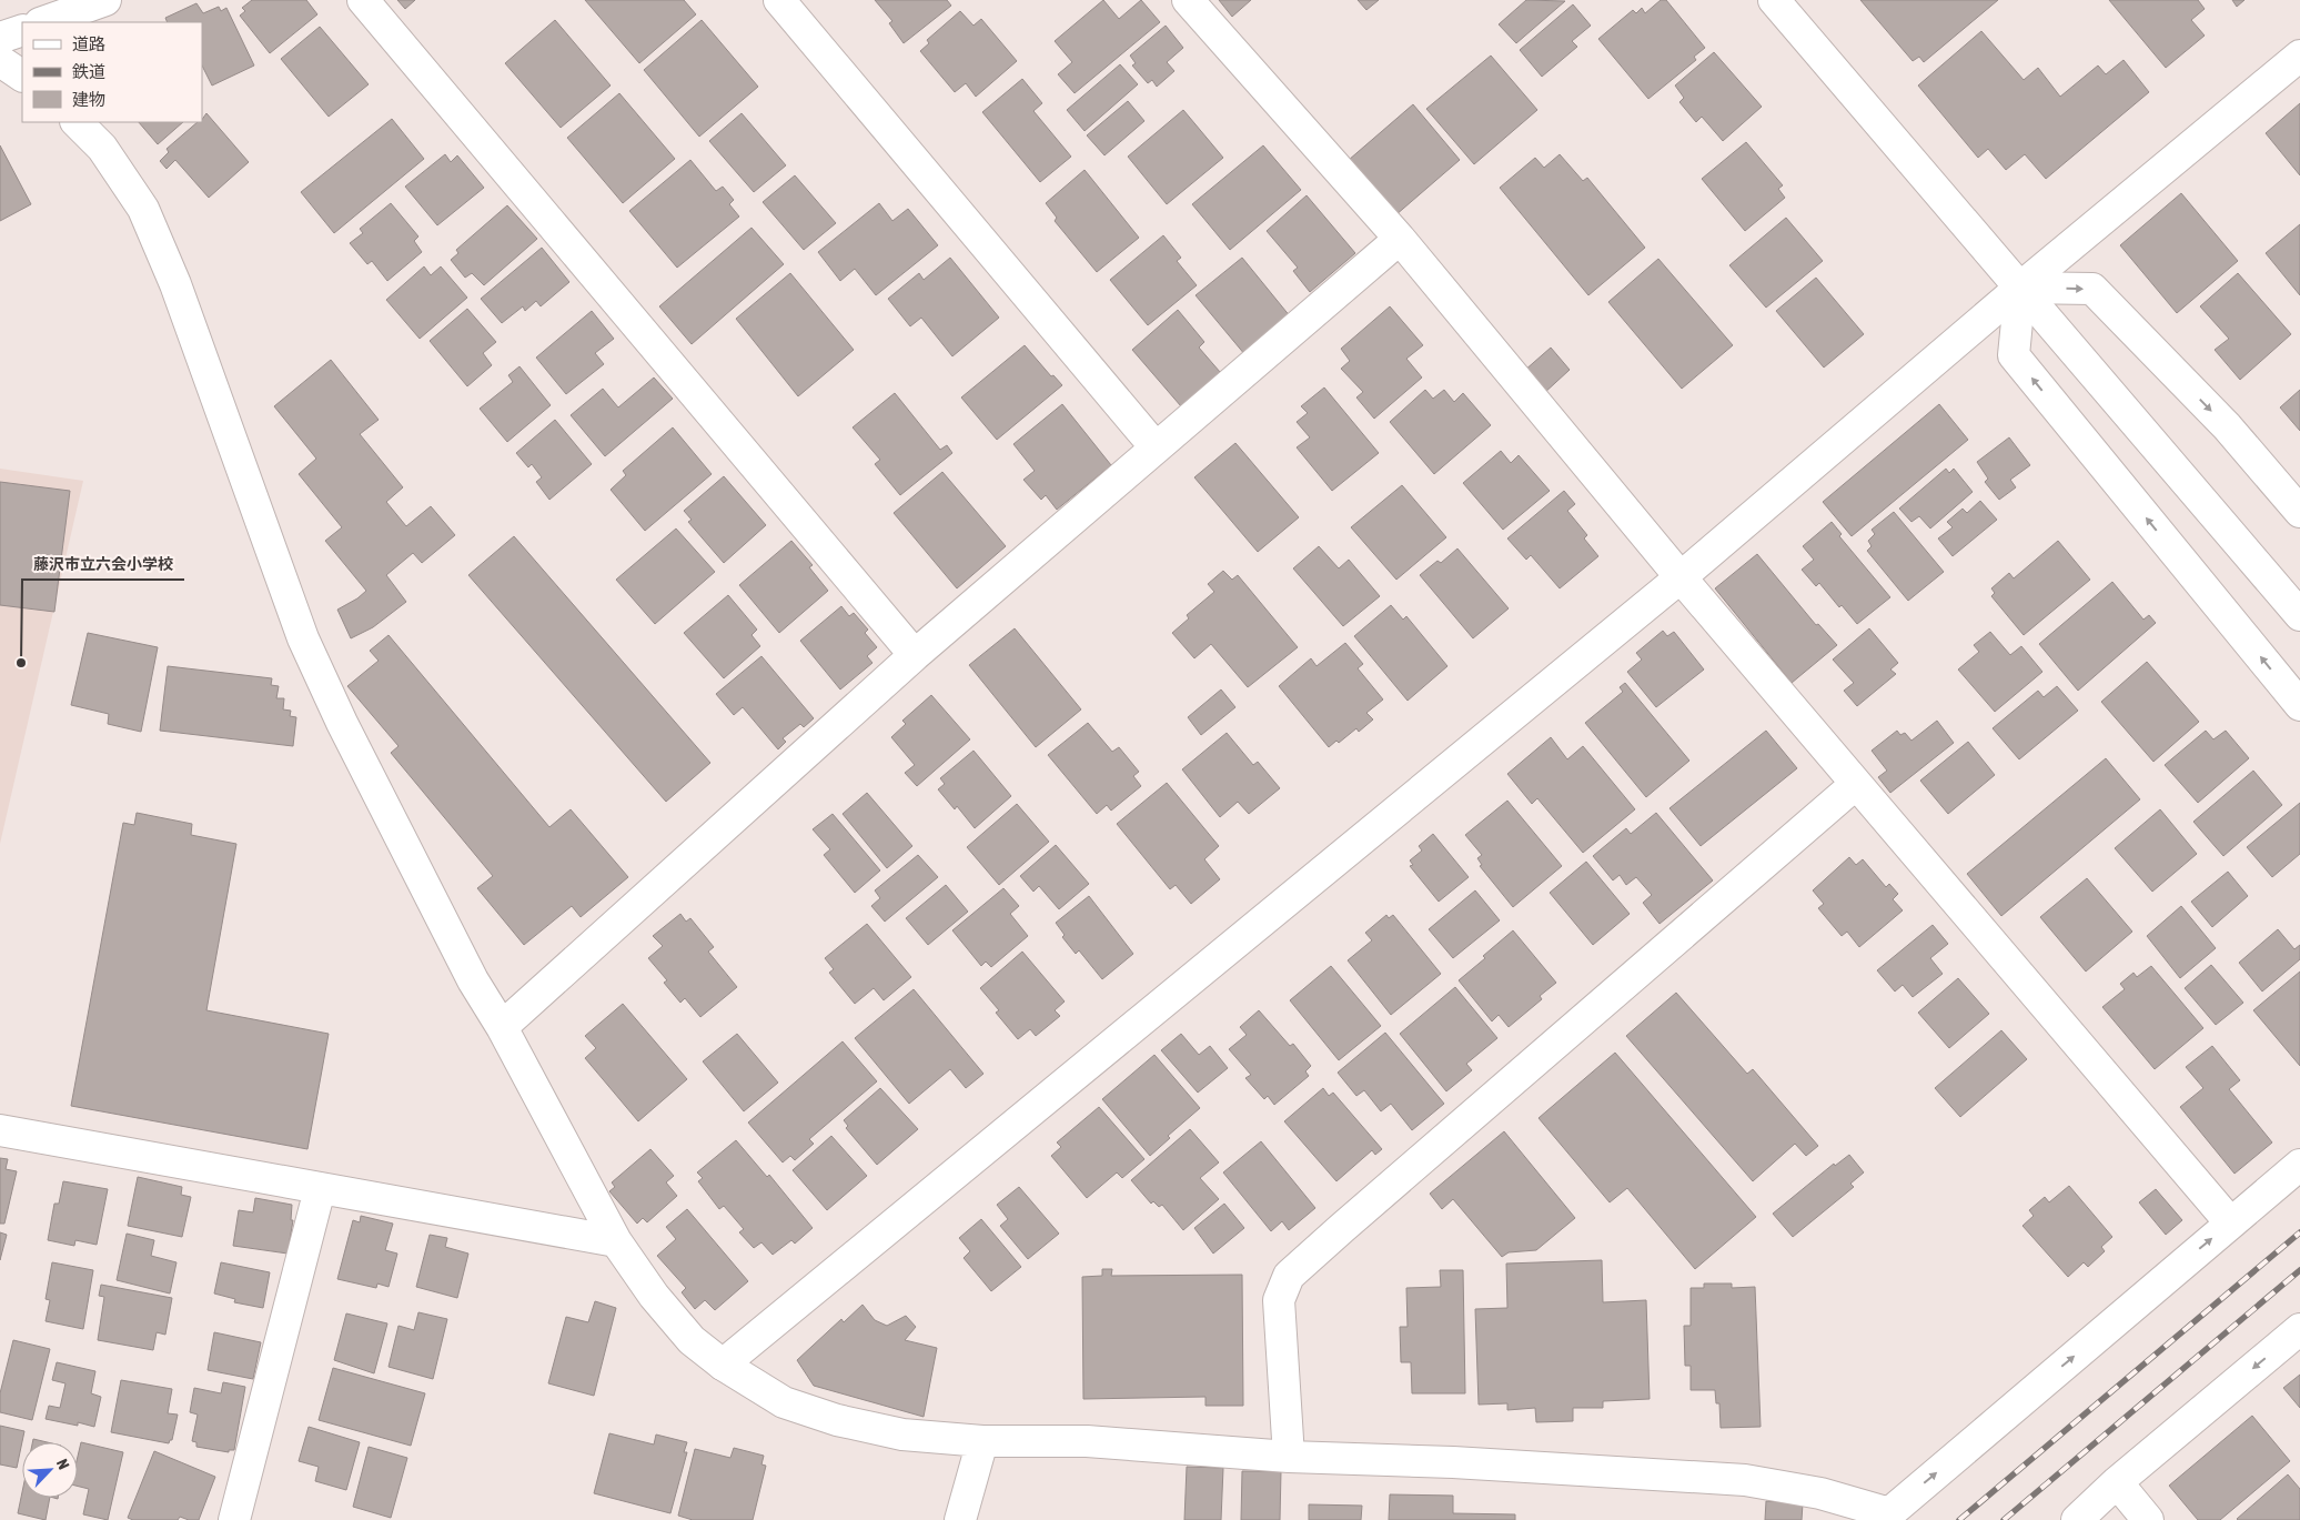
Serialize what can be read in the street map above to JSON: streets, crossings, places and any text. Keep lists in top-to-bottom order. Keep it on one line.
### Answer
{"places":["藤沢市立六会小学校"],"legend":["道路","鉄道","建物"],"north":"top right"}
